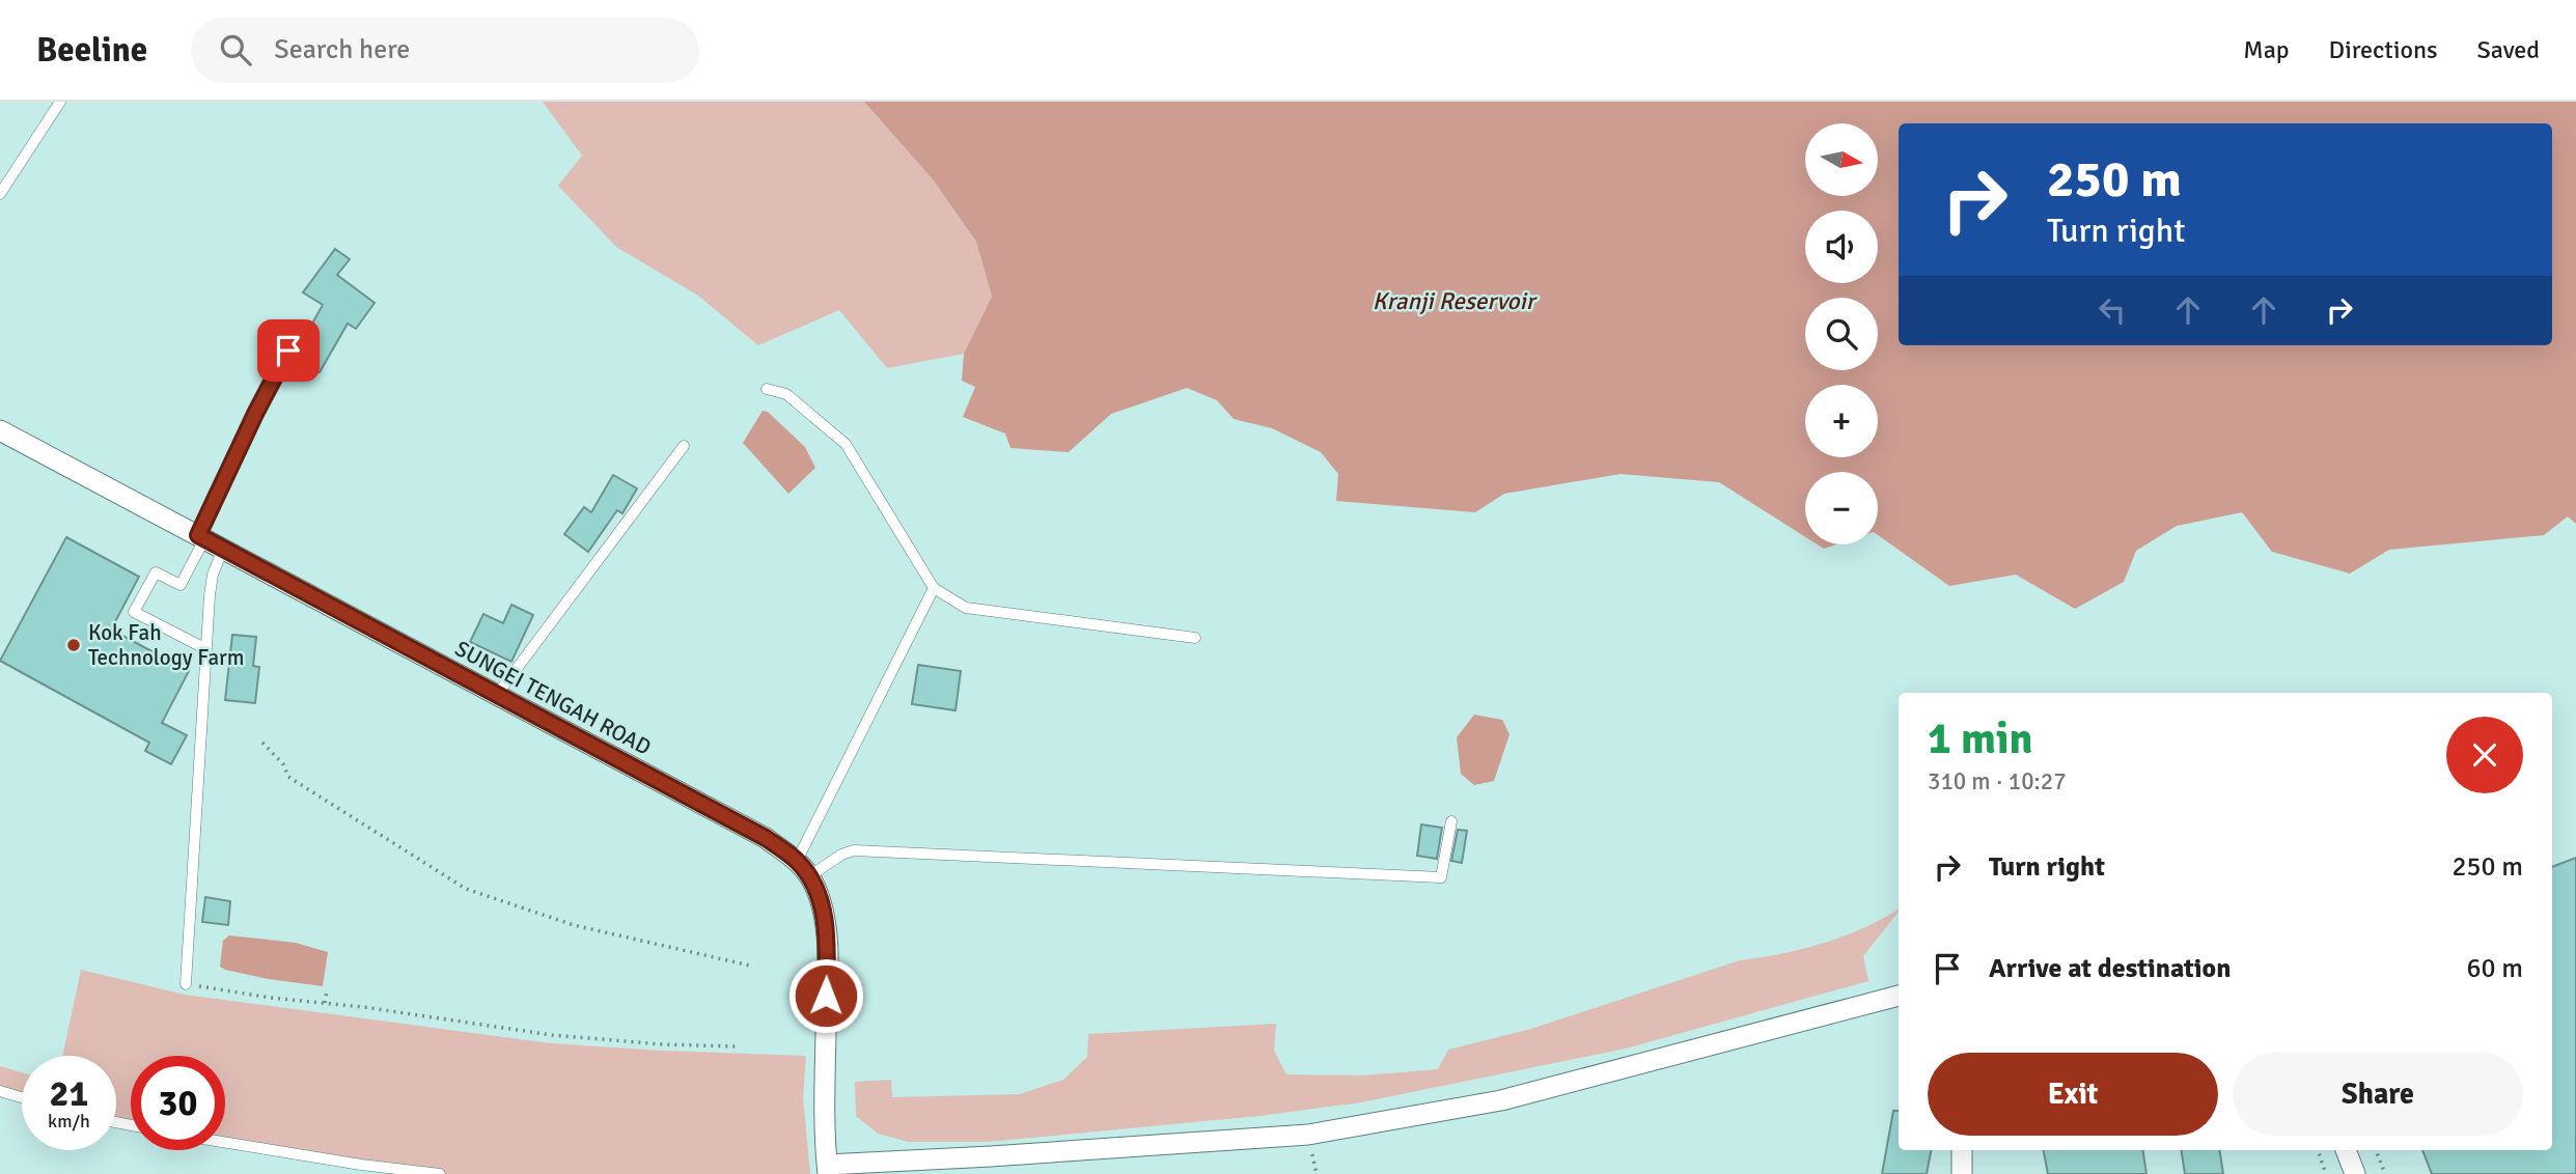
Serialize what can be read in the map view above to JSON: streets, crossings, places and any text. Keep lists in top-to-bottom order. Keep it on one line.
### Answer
{"streets":{"street":["SUNGEI TENGAH ROAD"]},"water":["Kranji Reservoir"],"places":["Kok Fah Technology Farm"],"north":"right","page":{"header":"Beeline","search":"Search here","nav":["Map","Directions","Saved"],"map_buttons":["+","−"],"turn":["250 m","Turn right"],"heading":["1 min","310 m · 10:27"],"list":[{"name":"Turn right","value":"250 m"},{"name":"Arrive at destination","value":"60 m"}],"buttons":["Exit","Share"],"speed":"21 km/h","limit":"30"}}
